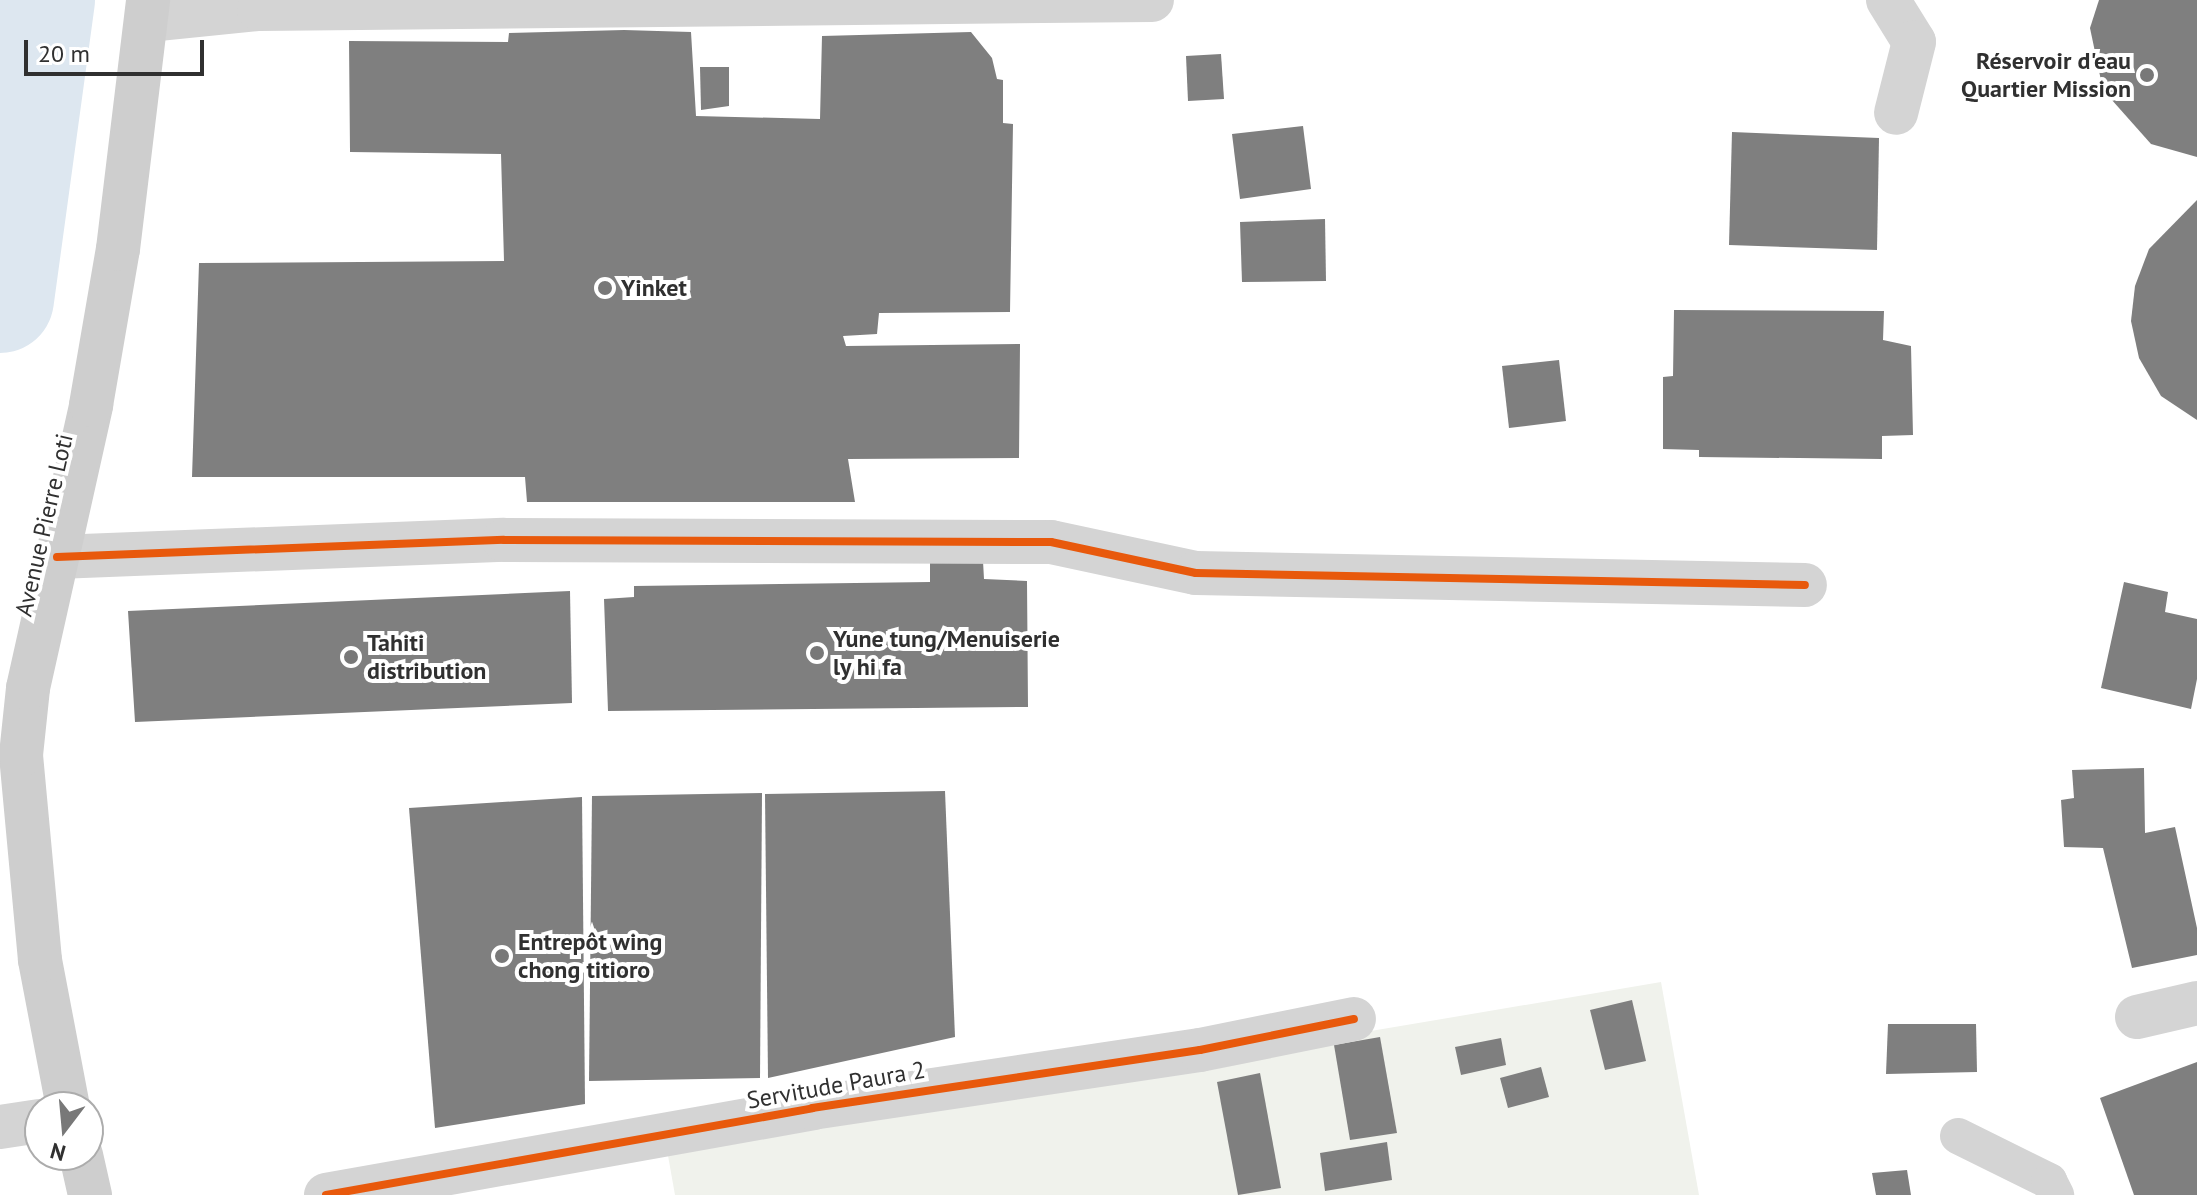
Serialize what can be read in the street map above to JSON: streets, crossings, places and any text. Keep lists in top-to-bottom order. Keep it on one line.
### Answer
{"streets":{"main road":["Avenue Pierre Loti"],"street":["Servitude Paura 2"]},"places":["Réservoir d'eau Quartier Mission","Yinket","Yune tung/Menuiserie ly hi fa","Tahiti distribution","Entrepôt wing chong titioro"],"scale_bar":"20 m","north":"bottom"}
